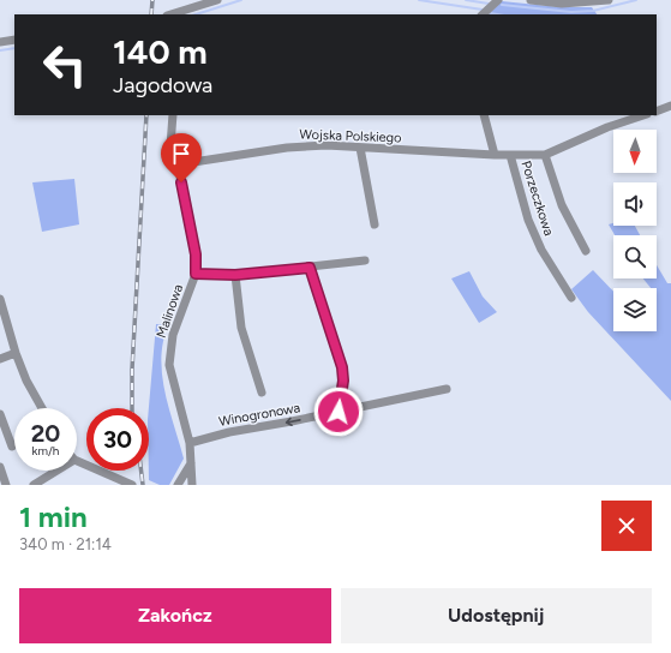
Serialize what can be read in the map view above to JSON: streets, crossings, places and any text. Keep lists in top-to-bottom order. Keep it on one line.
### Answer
{"streets":{"street":["Wojska Polskiego","Porzeczkowa","Malinowa","Winogronowa"]},"crossings":[["Wojska Polskiego","Porzeczkowa"],["Wojska Polskiego","Malinowa"],["Malinowa","Winogronowa"]],"one_way":["Winogronowa"],"north":"bottom","page":{"turn":["140 m","Jagodowa"],"speed":"20 km/h","limit":"30","heading":["1 min","340 m · 21:14"],"buttons":["Zakończ","Udostępnij"]}}
